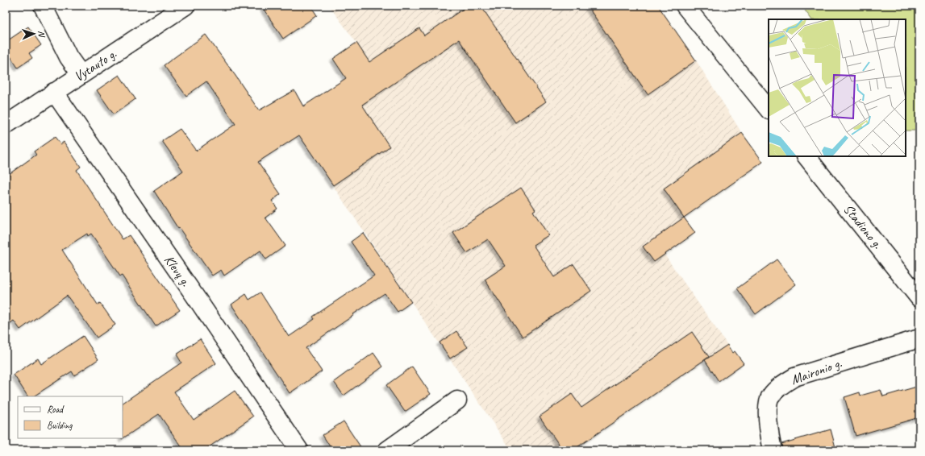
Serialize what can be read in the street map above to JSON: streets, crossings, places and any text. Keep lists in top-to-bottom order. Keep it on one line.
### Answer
{"streets":{"street":["Vytauto g.","Stadiono g.","Klevų g.","Maironio g."]},"crossings":[["Vytauto g.","Klevų g."]],"legend":["Road","Building"],"north":"right"}
